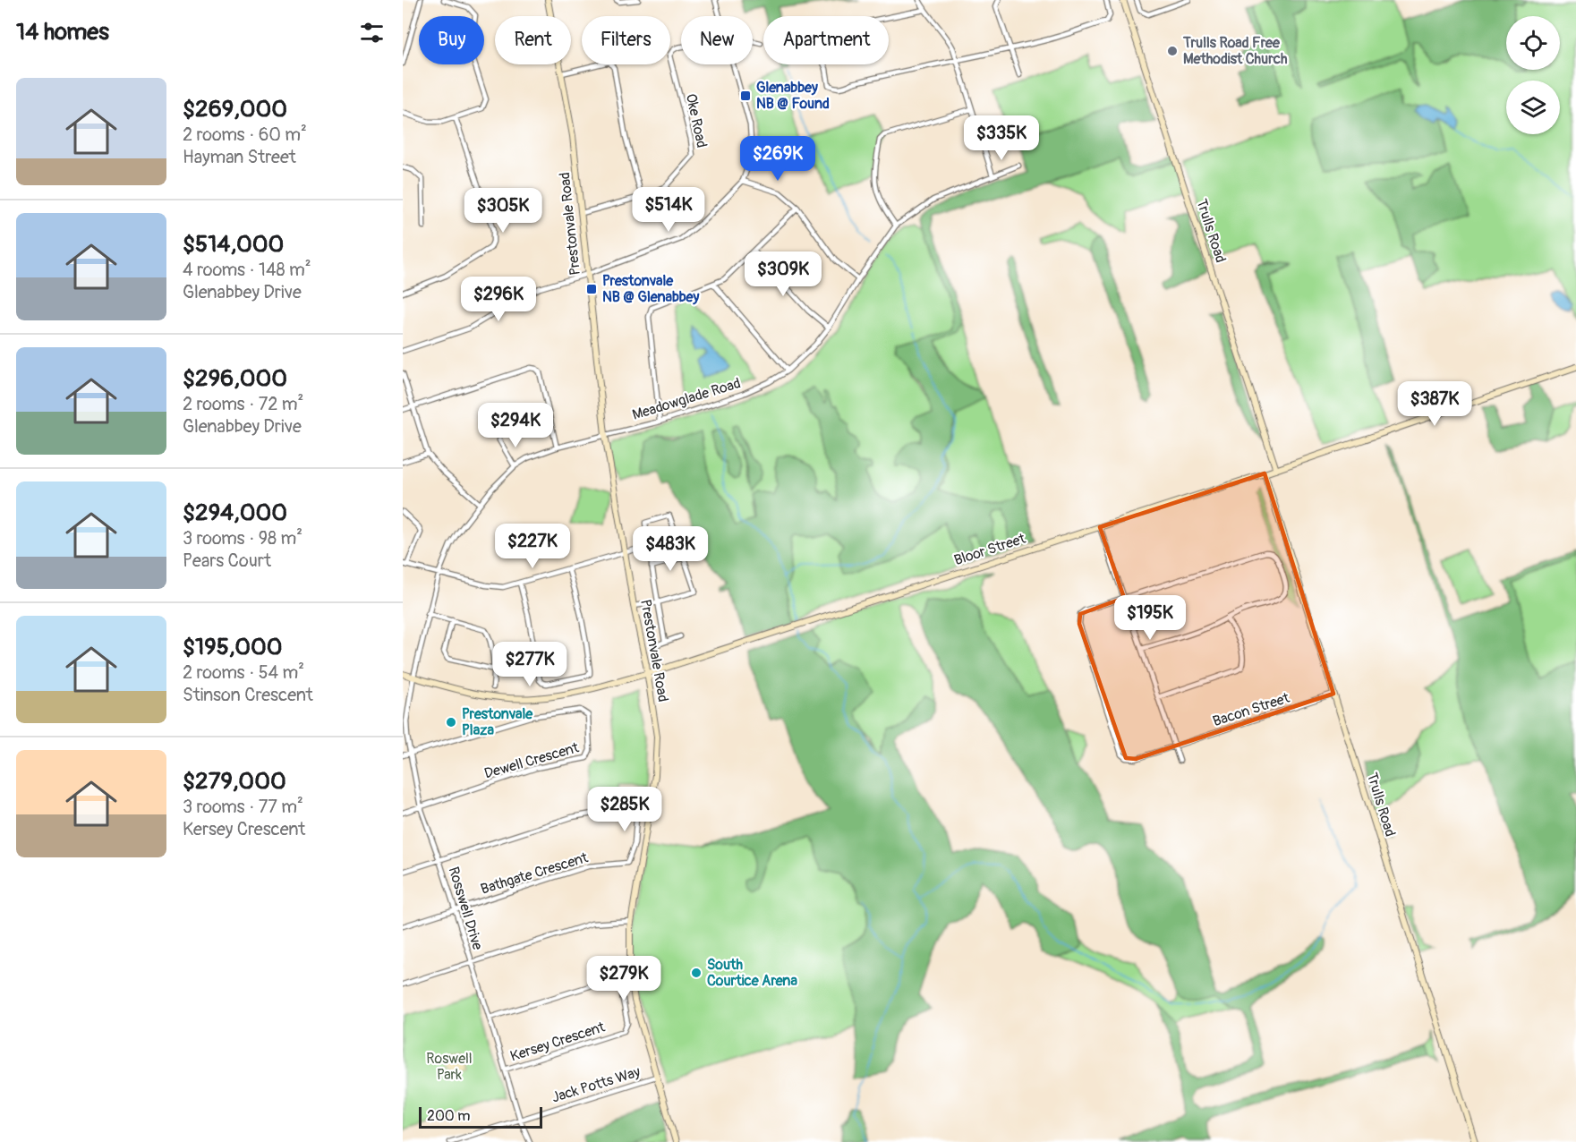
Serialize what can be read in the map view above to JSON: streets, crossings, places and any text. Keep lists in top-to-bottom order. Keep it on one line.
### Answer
{"streets":{"street":["Oke Road","Prestonvale Road","Trulls Road","Meadowglade Road","Bloor Street","Bacon Street","Dewell Crescent","Bathgate Crescent","Rosswell Drive","Kersey Crescent","Jack Potts Way"]},"crossings":[["Oke Road","Prestonvale Road"],["Prestonvale Road","Meadowglade Road"],["Prestonvale Road","Bloor Street"],["Prestonvale Road","Jack Potts Way"],["Trulls Road","Bloor Street"],["Trulls Road","Bacon Street"],["Meadowglade Road","Bloor Street"],["Meadowglade Road","Rosswell Drive"],["Bloor Street","Rosswell Drive"],["Dewell Crescent","Rosswell Drive"],["Bathgate Crescent","Rosswell Drive"],["Rosswell Drive","Kersey Crescent"],["Rosswell Drive","Jack Potts Way"]],"parks":["Roswell Park"],"places":{"other":["Trulls Road Free Methodist Church","Prestonvale Plaza","South Courtice Arena"],"transit":["Glenabbey NB @ Found","Prestonvale NB @ Glenabbey"]},"scale_bar":"200 m","page":{"heading":"14 homes","chip":["Buy","Rent","Filters","New","Apartment"],"list":[{"name":"$269,000","note":"2 rooms · 60 m² · Hayman Street"},{"name":"$514,000","note":"4 rooms · 148 m² · Glenabbey Drive"},{"name":"$296,000","note":"2 rooms · 72 m² · Glenabbey Drive"},{"name":"$294,000","note":"3 rooms · 98 m² · Pears Court"},{"name":"$195,000","note":"2 rooms · 54 m² · Stinson Crescent"},{"name":"$279,000","note":"3 rooms · 77 m² · Kersey Crescent"}],"price":["$335K","$269K","$514K","$305K","$309K","$296K","$387K","$294K","$227K","$483K","$195K","$277K","$285K","$279K"],"scale":"200 m"}}
